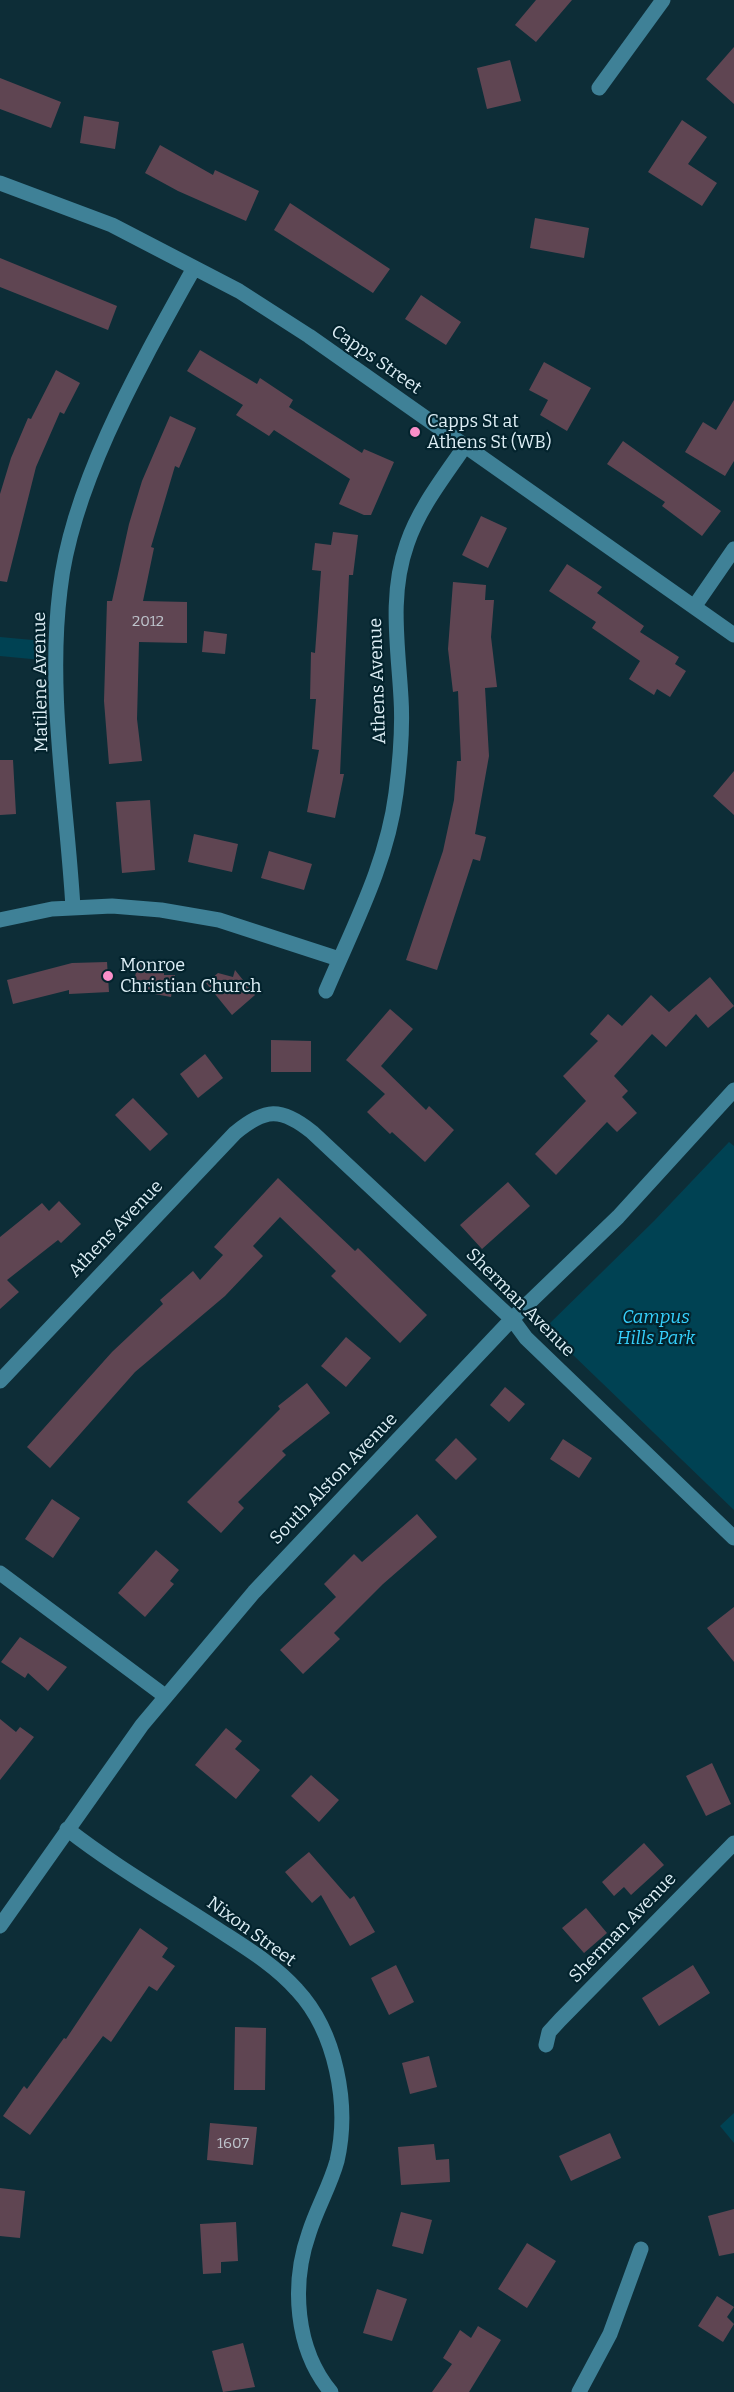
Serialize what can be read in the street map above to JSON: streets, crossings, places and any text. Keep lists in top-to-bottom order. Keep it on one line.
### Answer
{"streets":{"street":["Capps Street","Athens Avenue","Matilene Avenue","Sherman Avenue","South Alston Avenue","Nixon Street"]},"crossings":[["Capps Street","Athens Avenue"],["Capps Street","Matilene Avenue"],["Athens Avenue","Sherman Avenue"],["Sherman Avenue","South Alston Avenue"],["South Alston Avenue","Nixon Street"]],"parks":["Campus Hills Park"],"places":["Capps St at Athens St (WB)","Monroe Christian Church"],"house_numbers":["2012","1607"]}
